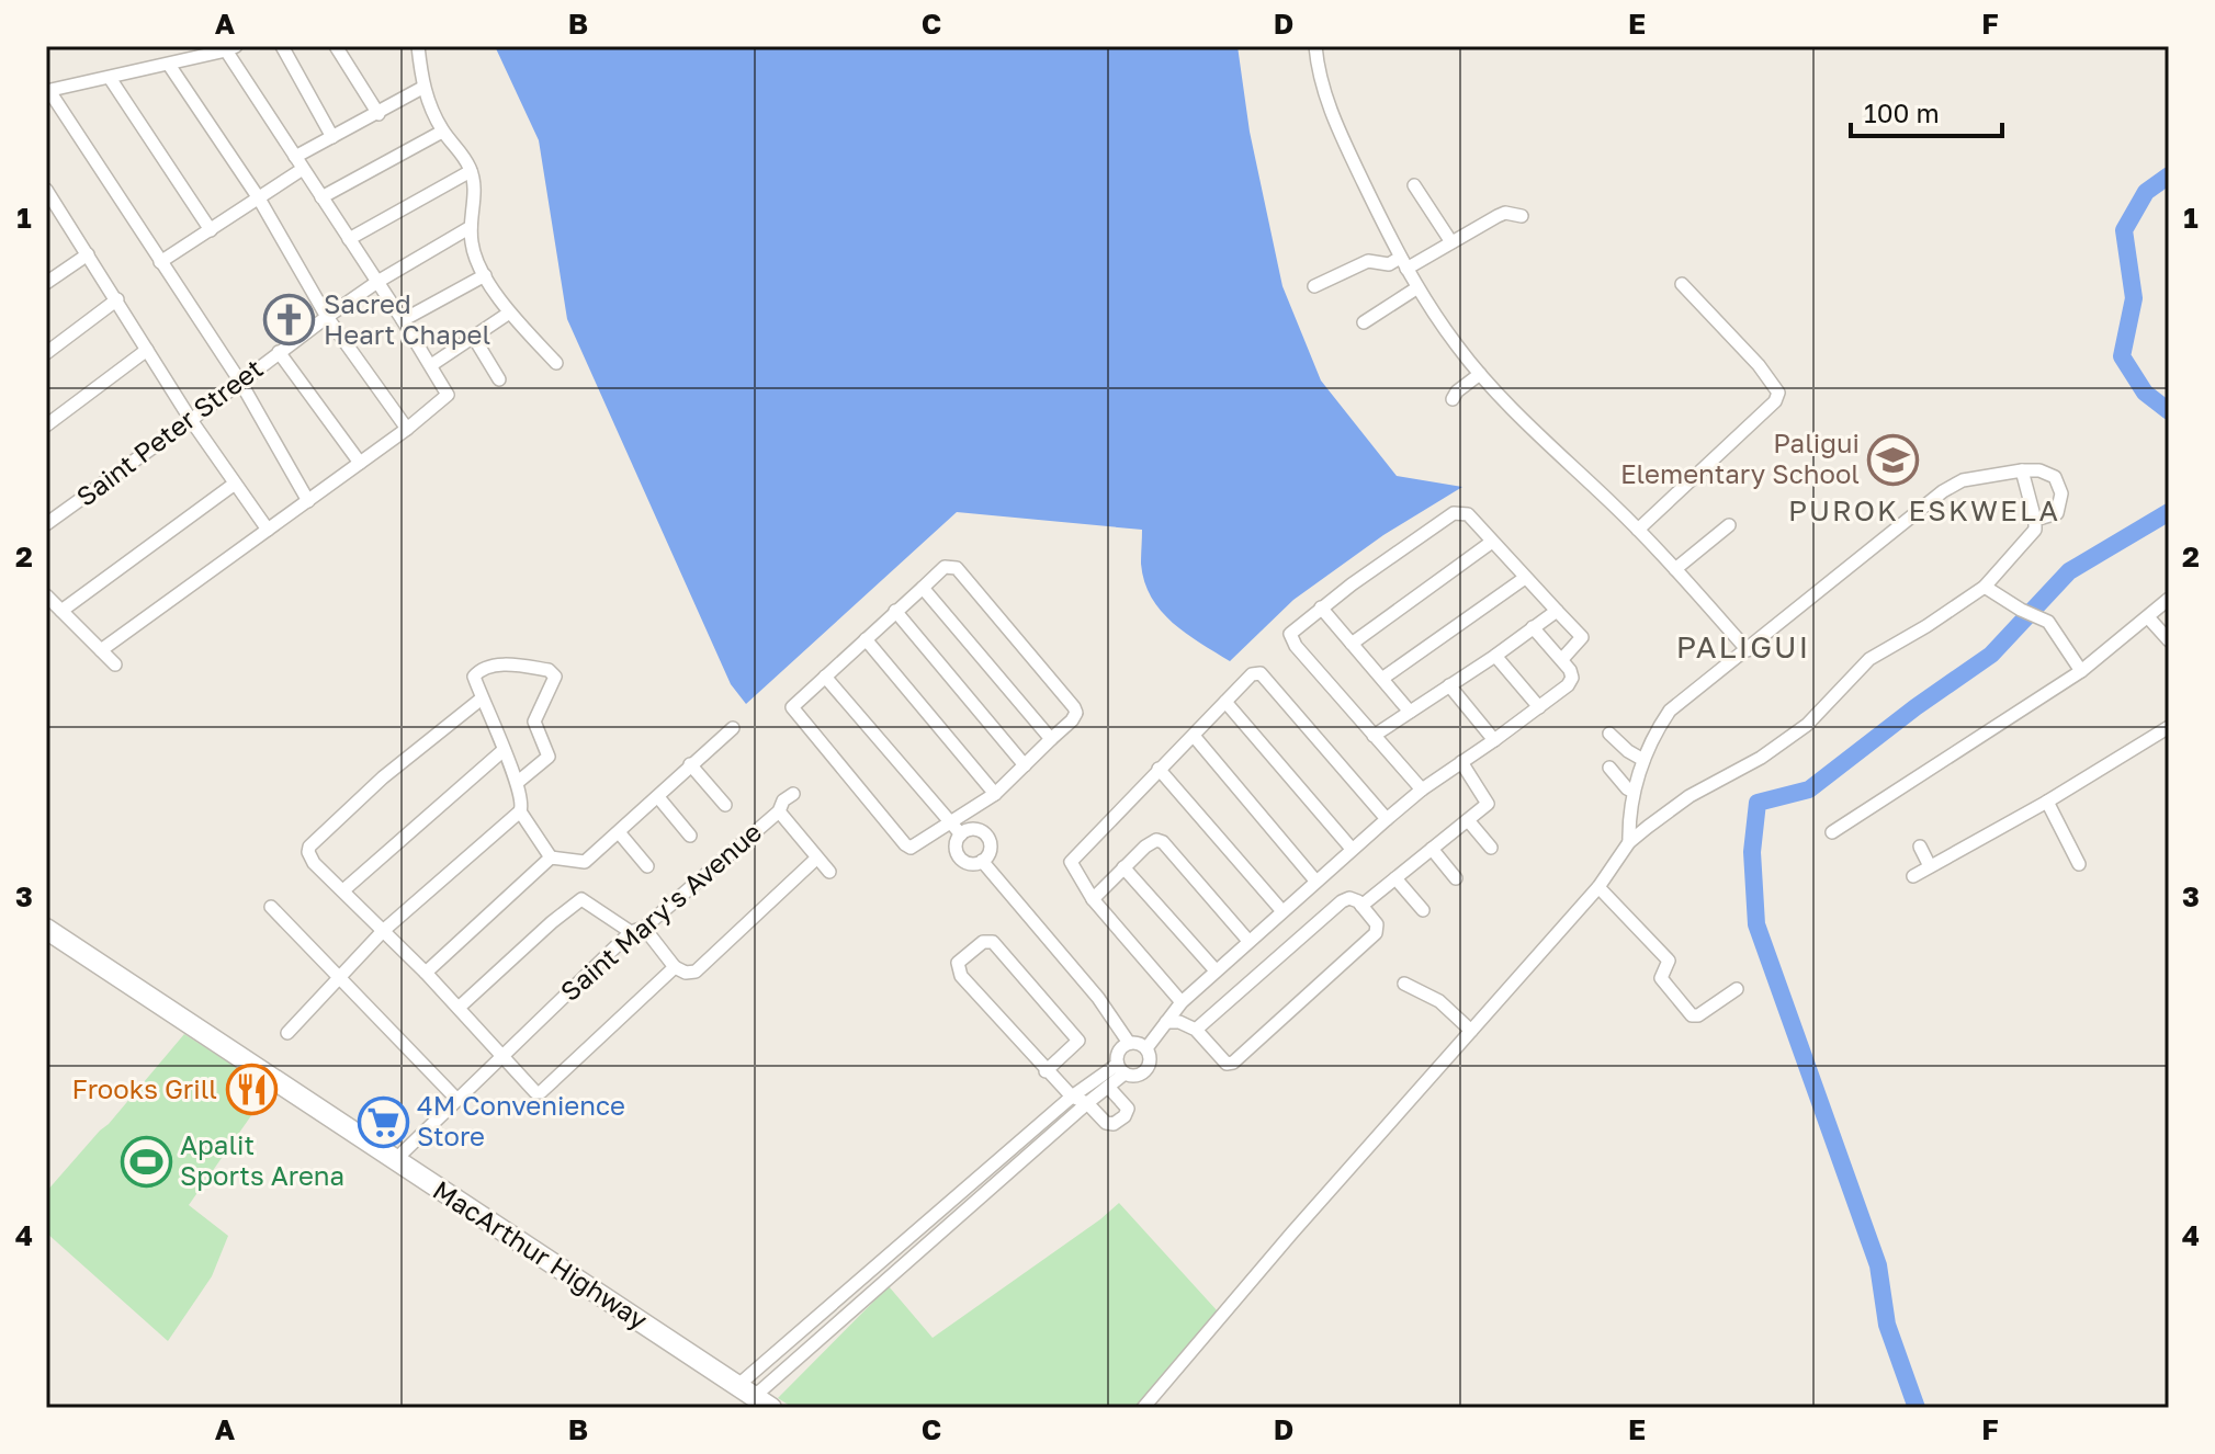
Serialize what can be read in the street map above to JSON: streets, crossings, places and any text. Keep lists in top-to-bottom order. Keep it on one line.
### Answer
{"streets":{"highway":["MacArthur Highway"],"street":["Saint Peter Street","Saint Mary's Avenue"]},"crossings":[["Saint Mary's Avenue","MacArthur Highway"]],"districts":["PUROK ESKWELA","PALIGUI"],"places":{"church":["Sacred Heart Chapel"],"school or university":["Paligui Elementary School"],"restaurant":["Frooks Grill"],"supermarket":["4M Convenience Store"],"sports":["Apalit Sports Arena"]},"scale_bar":"100 m","grid":{"columns":["A","B","C","D","E","F"],"rows":["1","2","3","4"]}}
